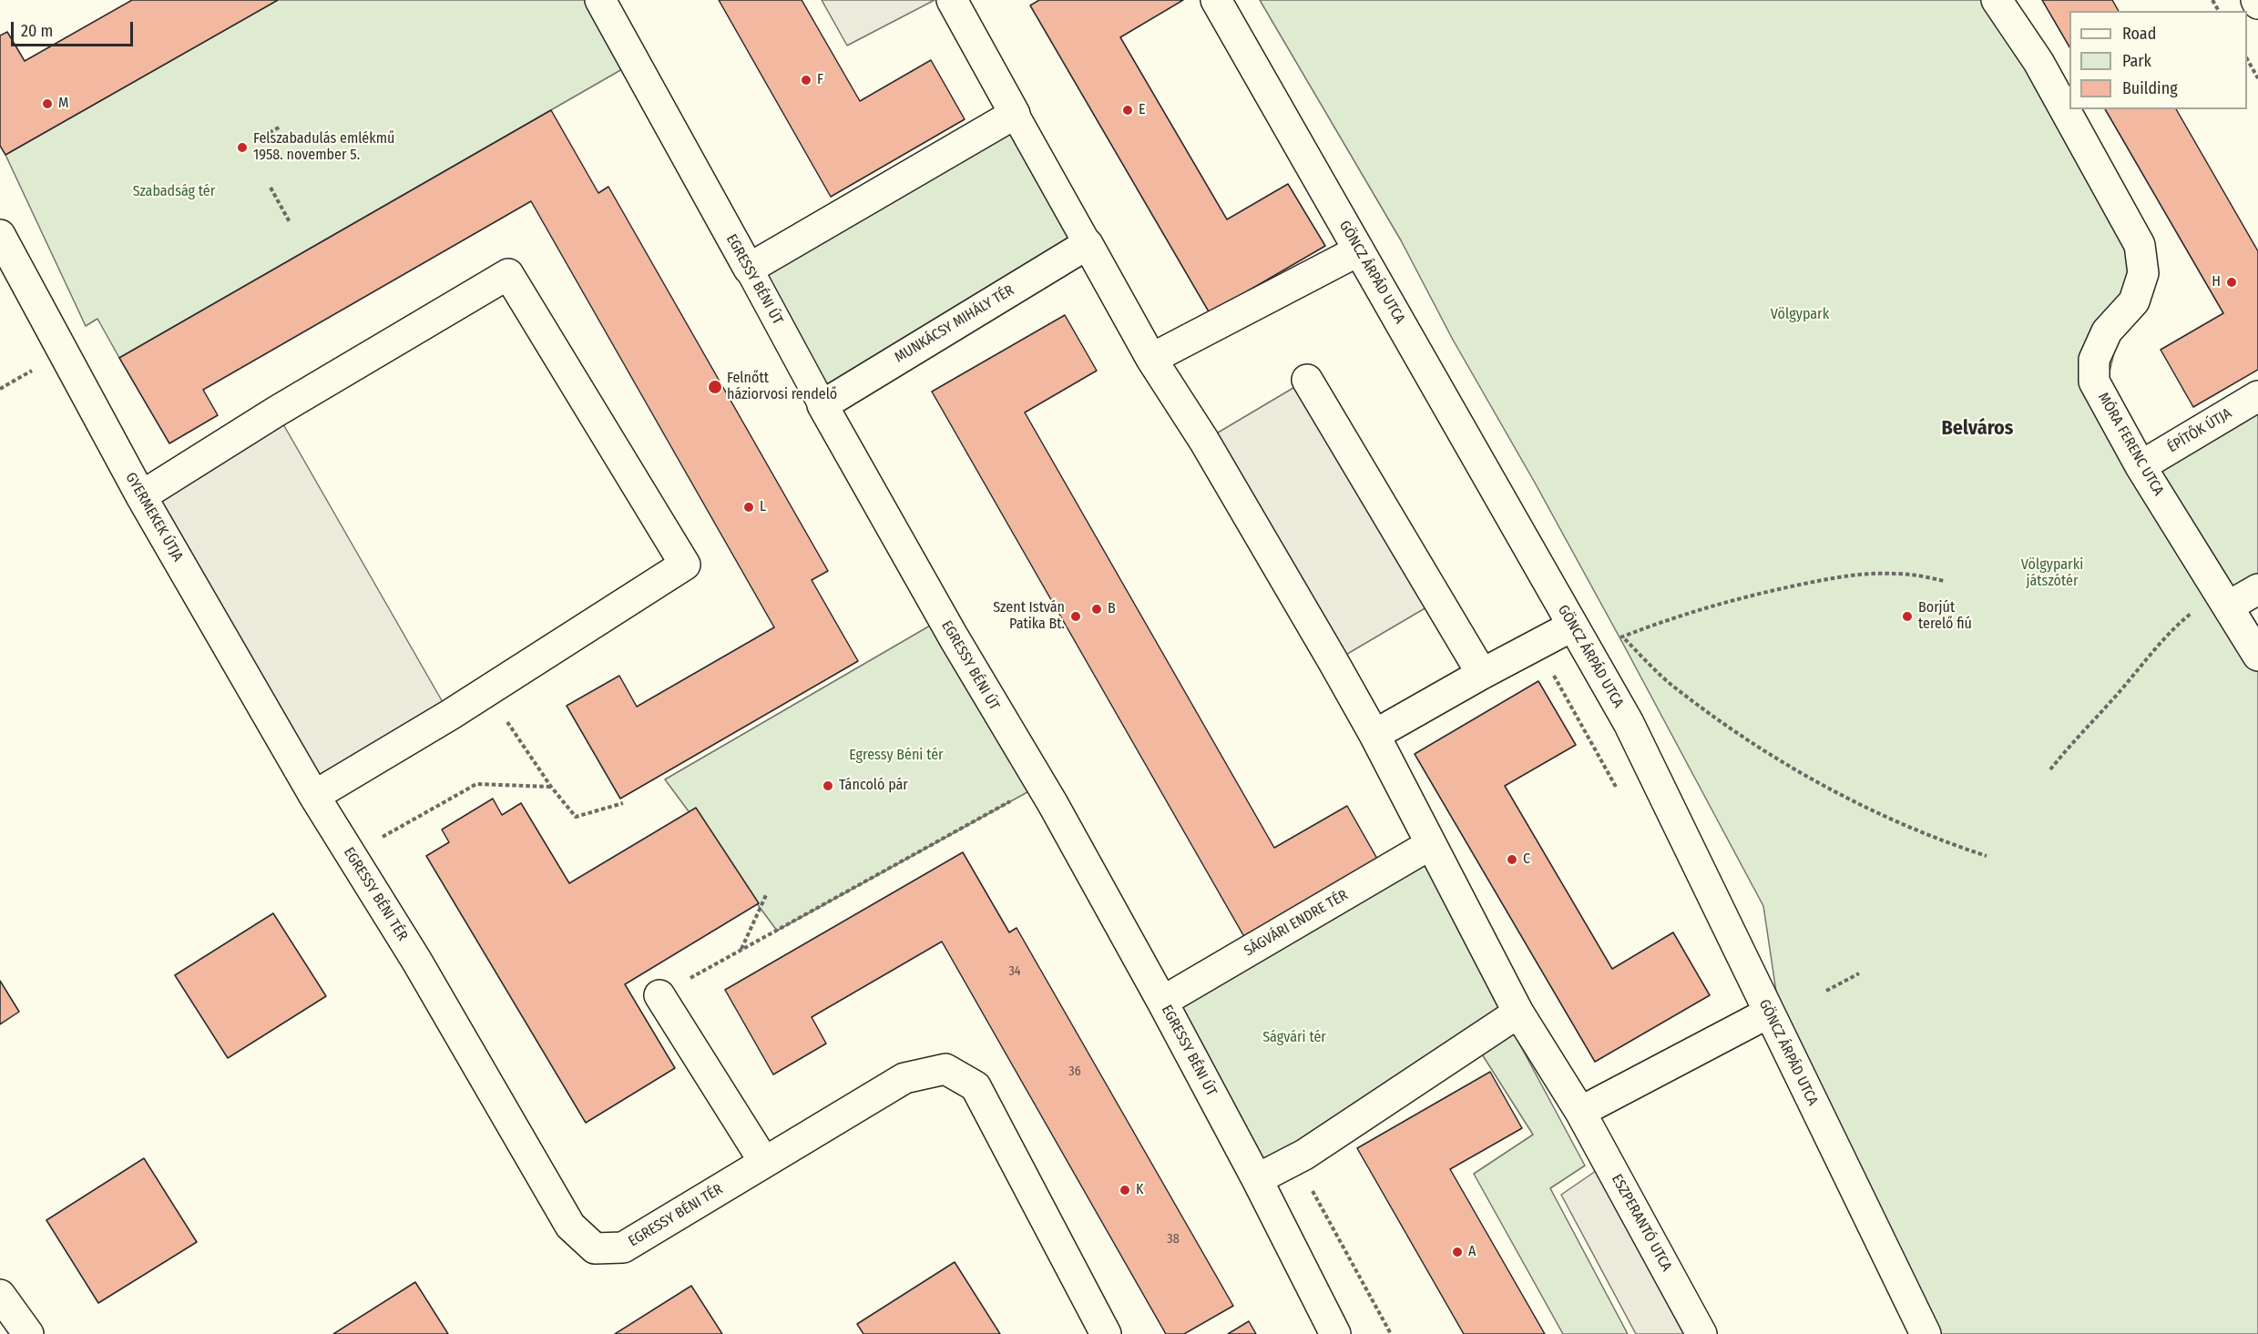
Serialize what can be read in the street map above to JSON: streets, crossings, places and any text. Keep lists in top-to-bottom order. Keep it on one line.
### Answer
{"streets":{"street":["GÖNCZ ÁRPÁD UTCA","EGRESSY BÉNI ÚT","MUNKÁCSY MIHÁLY TÉR","ÉPÍTŐK ÚTJA","MÓRA FERENC UTCA","GYERMEKEK ÚTJA","EGRESSY BÉNI TÉR","SÁGVÁRI ENDRE TÉR","ESZPERANTÓ UTCA"]},"crossings":[["EGRESSY BÉNI ÚT","MUNKÁCSY MIHÁLY TÉR"],["EGRESSY BÉNI ÚT","SÁGVÁRI ENDRE TÉR"],["ÉPÍTŐK ÚTJA","MÓRA FERENC UTCA"],["GYERMEKEK ÚTJA","EGRESSY BÉNI TÉR"]],"districts":["Belváros"],"parks":["Szabadság tér","Völgypark","Völgyparki játszótér","Egressy Béni tér","Ságvári tér"],"places":["F","M","E","Felszabadulás emlékmű 1958. november 5.","H","Felnőtt háziorvosi rendelő","L","B","Szent István Patika Bt.","Borjút terelő fiú","Táncoló pár","C","K","A"],"house_numbers":["34","36","38"],"legend":["Road","Park","Building"],"scale_bar":"20 m"}
